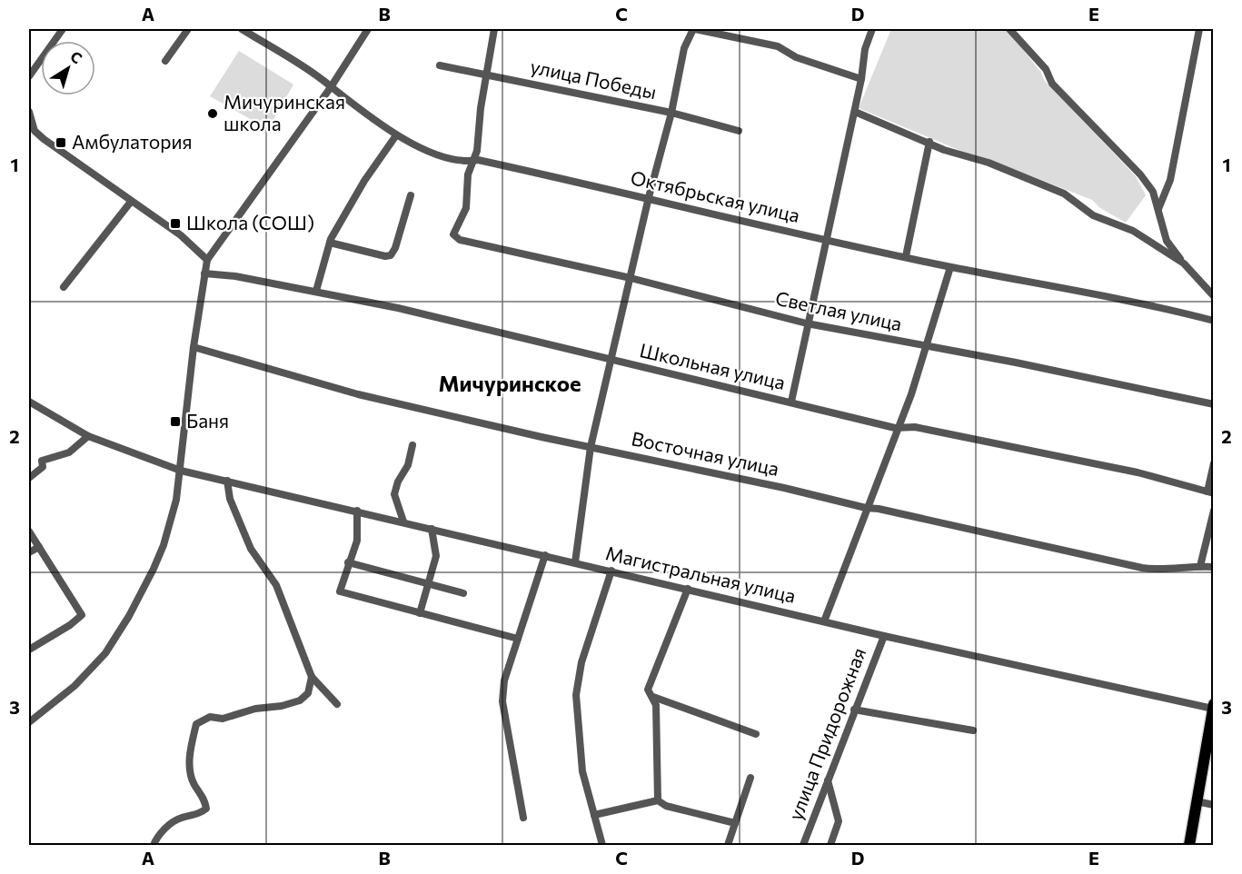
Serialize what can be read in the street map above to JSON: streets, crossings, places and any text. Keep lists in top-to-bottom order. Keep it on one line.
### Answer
{"streets":{"street":["улица Победы","Октябрьская улица","Светлая улица","Школьная улица","Восточная улица","Магистральная улица","улица Придорожная"]},"crossings":[["Октябрьская улица","Светлая улица"],["Магистральная улица","улица Придорожная"]],"districts":["Мичуринское"],"places":{"other":["Мичуринская школа"],"transit":["Амбулатория","Школа (СОШ)","Баня"]},"north":"top right","grid":{"columns":["A","B","C","D","E"],"rows":["1","2","3"]}}
